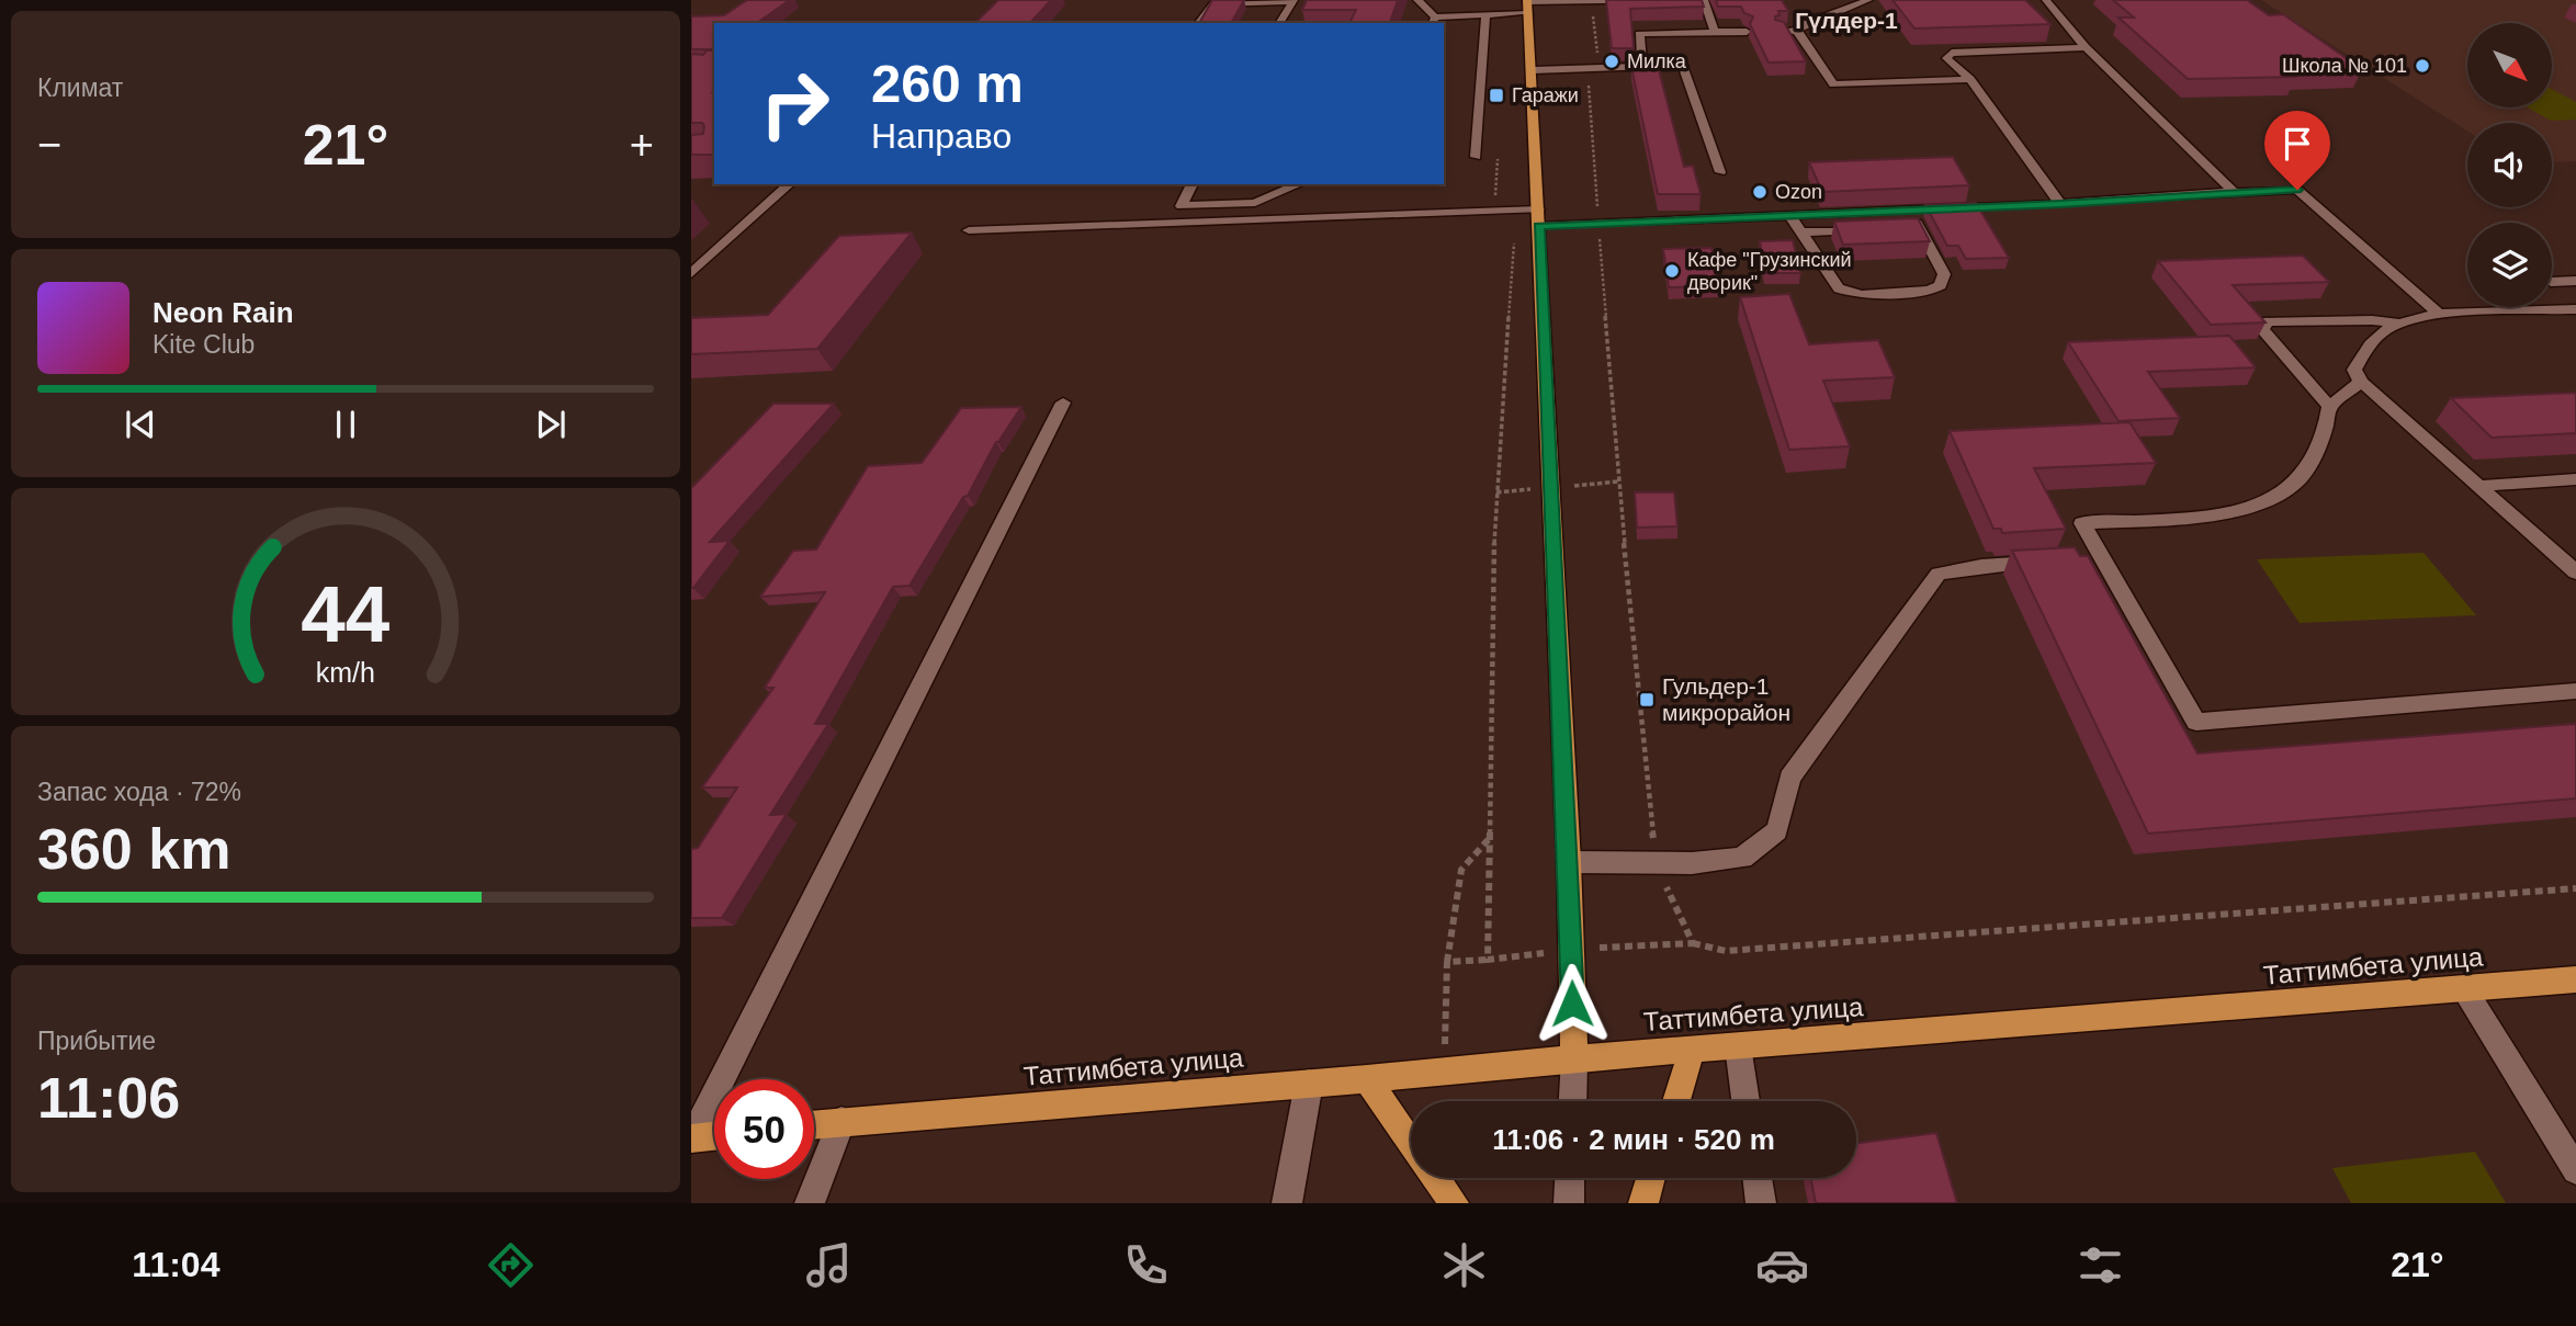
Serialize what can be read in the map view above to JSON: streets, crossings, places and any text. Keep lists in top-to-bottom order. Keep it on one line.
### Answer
{"streets":{"main road":["Таттимбета улица"]},"districts":["Гүлдер-1"],"places":{"other":["Милка","Школа № 101","Ozon","Кафе \"Грузинский дворик\""],"transit":["Гаражи","Гульдер-1 микрорайон"]},"north":"bottom right","page":{"tile":["Климат",["Запас хода · 72%","360 km"],["Прибытие","11:06"]],"turn":["260 m","Направо"],"heat":["−","21°","+"],"song":["Neon Rain","Kite Club"],"limit":"50","trip":"11:06 · 2 мин · 520 m","tabs":["11:04","21°"],"gauge":["44","km/h"]}}
